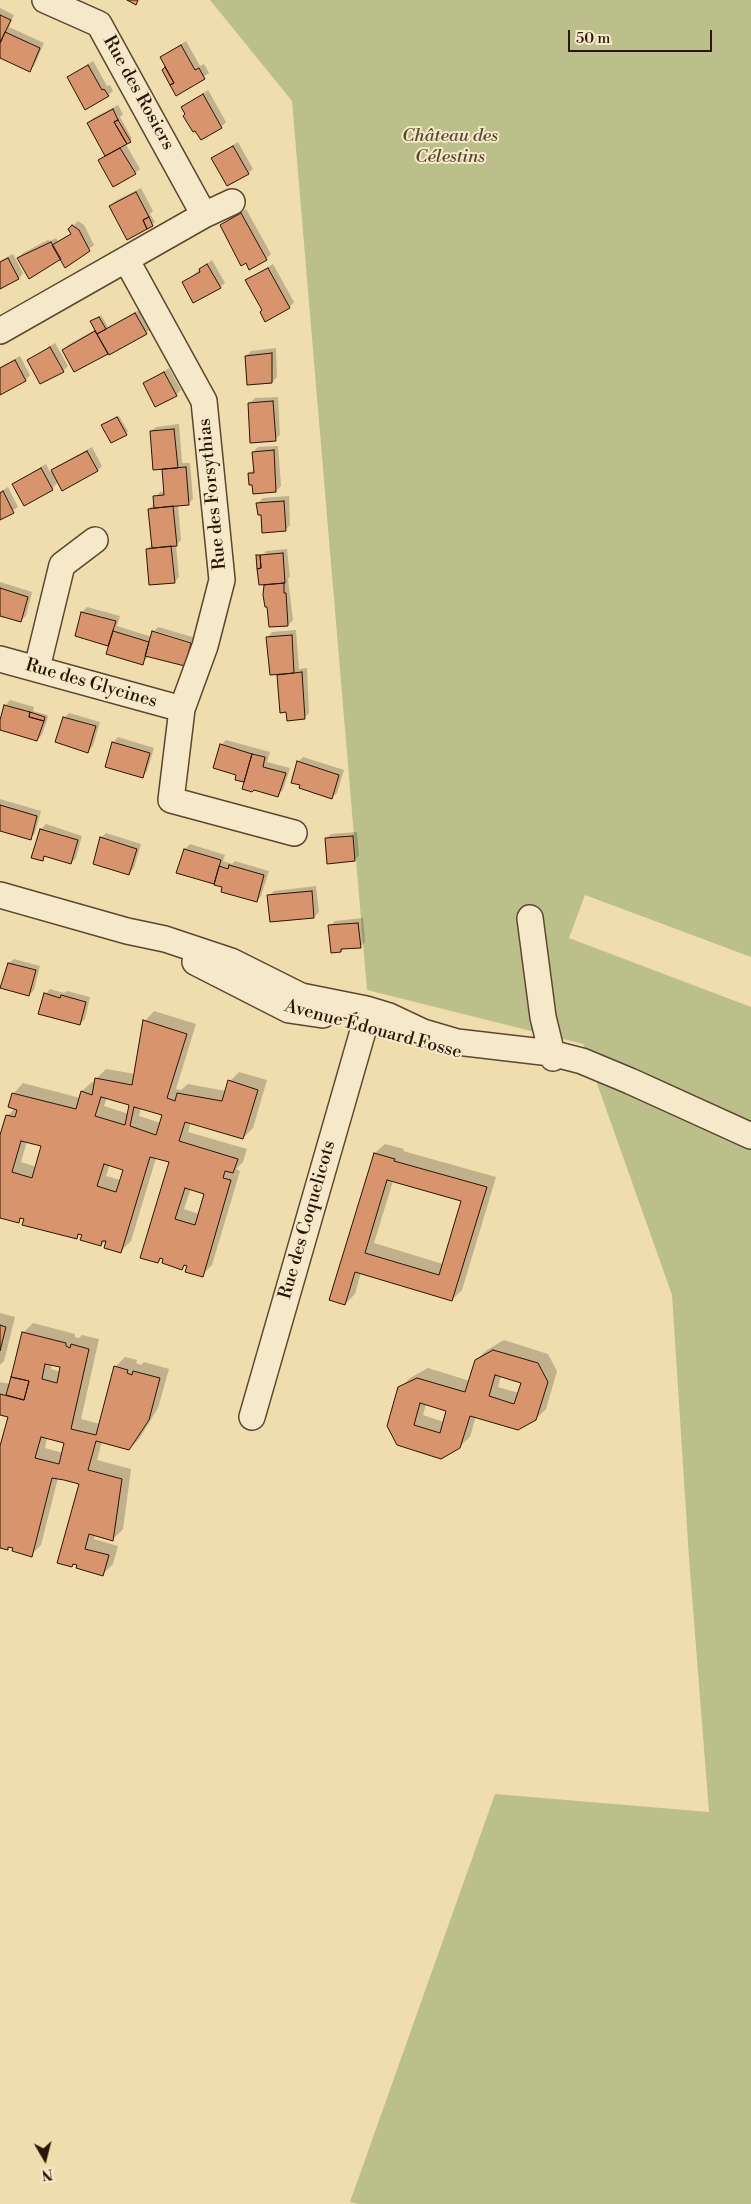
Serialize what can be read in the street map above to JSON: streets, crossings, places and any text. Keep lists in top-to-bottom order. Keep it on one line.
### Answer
{"streets":{"street":["Rue des Rosiers","Rue des Forsythias","Rue des Glycines","Avenue Édouard Fosse","Rue des Coquelicots"]},"crossings":[["Rue des Forsythias","Rue des Glycines"],["Avenue Édouard Fosse","Rue des Coquelicots"]],"parks":["Château des Célestins"],"scale_bar":"50 m","north":"bottom"}
